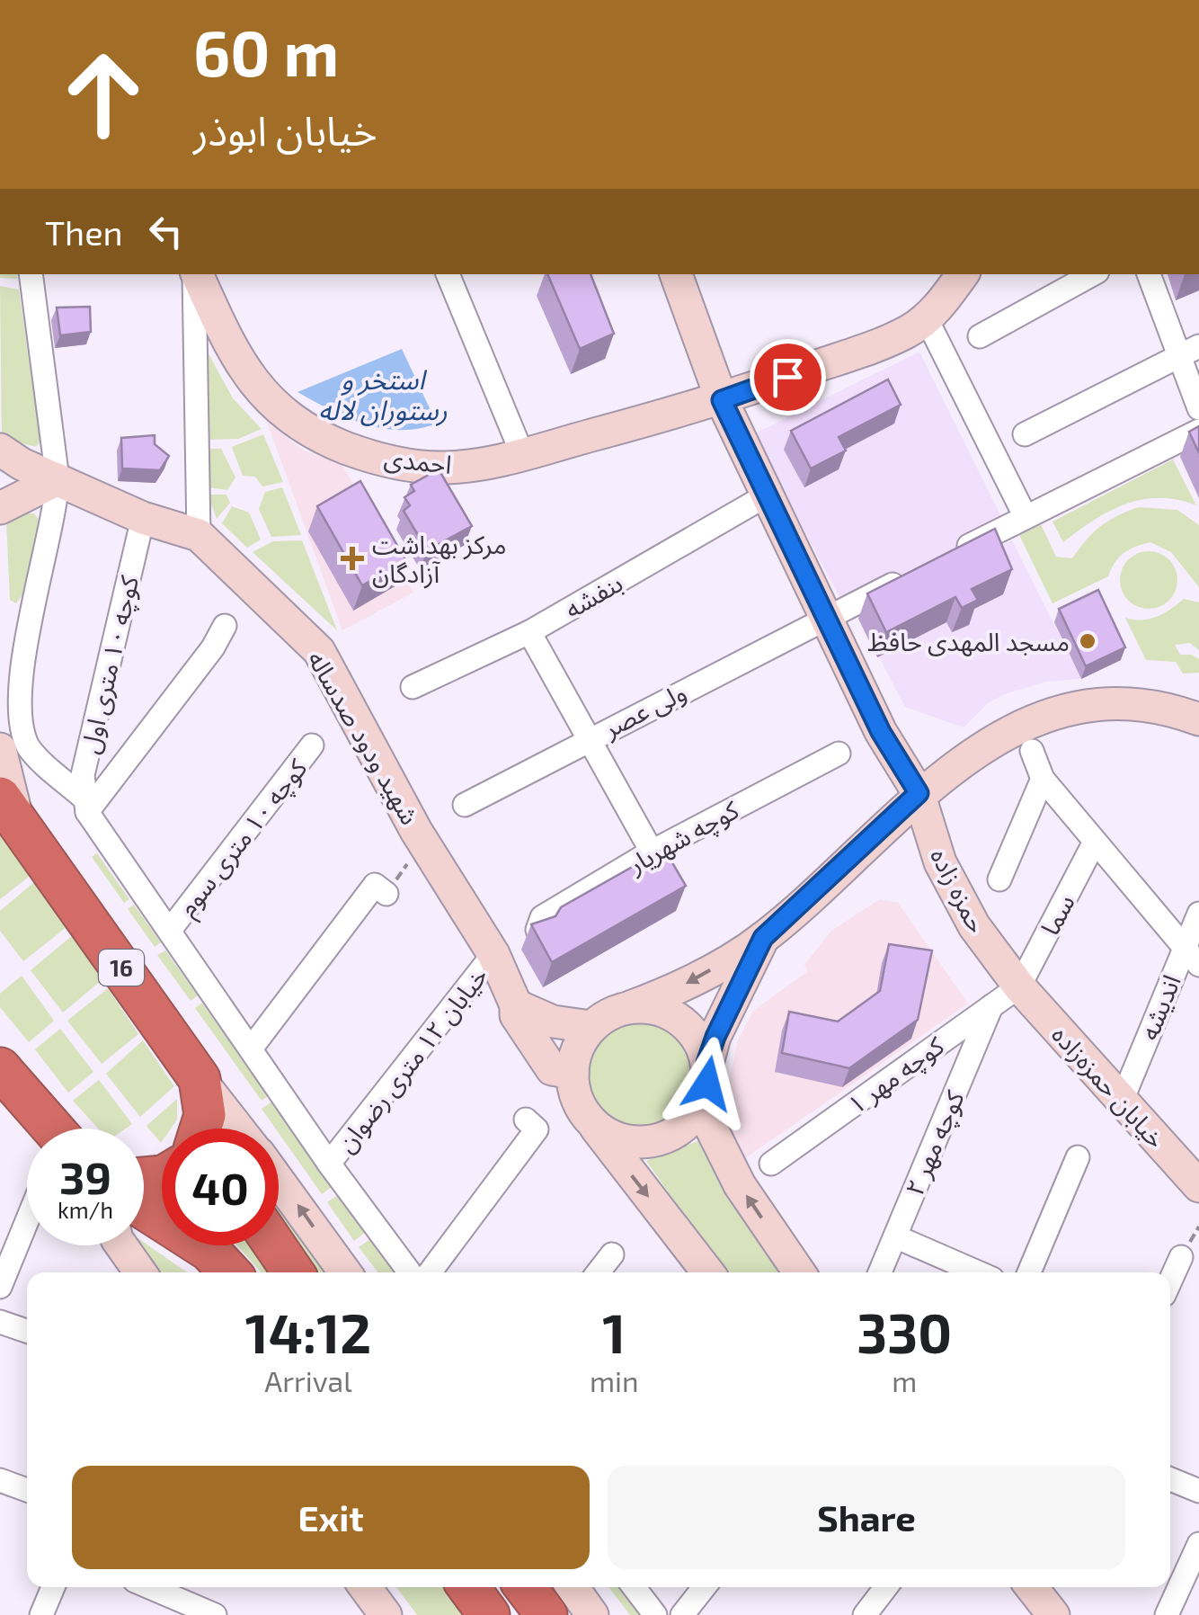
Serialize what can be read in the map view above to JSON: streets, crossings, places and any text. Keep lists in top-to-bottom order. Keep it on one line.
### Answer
{"streets":{"highway":["16"],"street":["احمدی","بنفشه","کوچه ۱۰ متری اول","ولی عصر","شهید ودود صدساله","کوچه شهریار","کوچه ۱۰ متری سوم","حمزه زاده","سما","اندیشه","خیابان ۱۲ متری رضوان","کوچه مهر ۱","خیابان حمزه‌زاده","کوچه مهر ۲"]},"crossings":[["احمدی","حمزه زاده"],["بنفشه","حمزه زاده"],["کوچه ۱۰ متری اول","شهید ودود صدساله"],["ولی عصر","حمزه زاده"],["شهید ودود صدساله","خیابان ۱۲ متری رضوان"],["حمزه زاده","سما"],["حمزه زاده","کوچه مهر ۱"],["حمزه زاده","خیابان حمزه‌زاده"],["سما","کوچه مهر ۱"],["سما","خیابان حمزه‌زاده"],["اندیشه","خیابان حمزه‌زاده"],["کوچه مهر ۱","خیابان حمزه‌زاده"],["کوچه مهر ۱","کوچه مهر ۲"]],"water":["استخر و رستوران لاله"],"places":{"health":["مرکز بهداشت آزادگان"],"other":["مسجد المهدی حافظ"]},"page":{"turn":["60 m","خیابان ابوذر"],"then":"Then","speed":"39 km/h","limit":"40","eta":["14:12","Arrival","1","min","330","m"],"buttons":["Exit","Share"]}}
